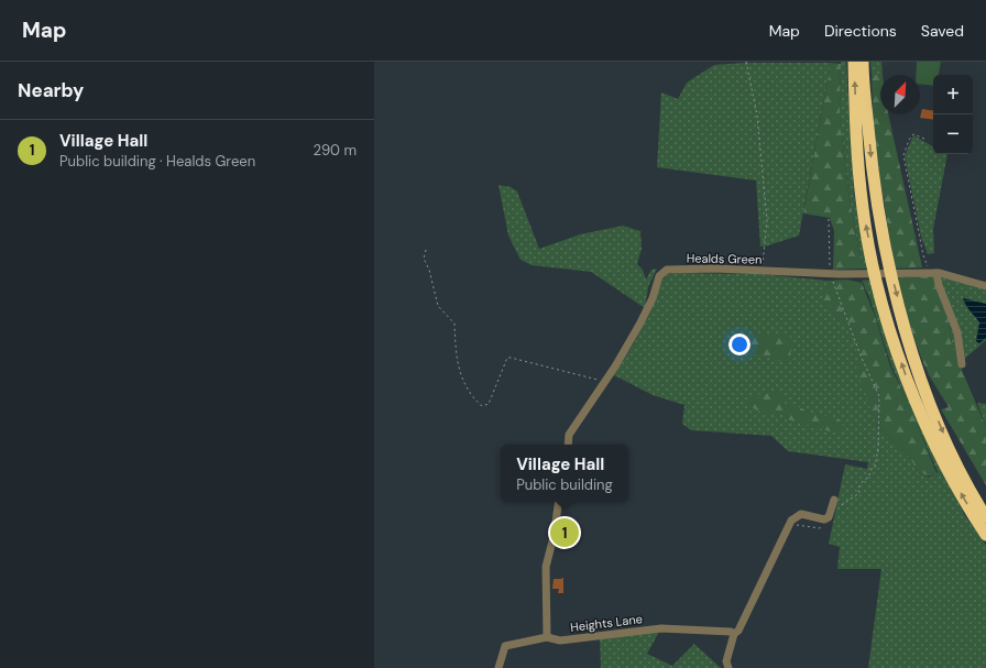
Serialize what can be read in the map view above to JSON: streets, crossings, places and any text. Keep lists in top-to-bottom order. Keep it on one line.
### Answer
{"streets":{"street":["Healds Green","Heights Lane"]},"north":"top right","page":{"header":"Map","nav":["Map","Directions","Saved"],"heading":"Nearby","map_buttons":["+","−"],"list":[{"mark":"1","name":"Village Hall","note":"Public building · Healds Green","value":"290 m"}],"popup":["Village Hall","Public building"],"pins":"1"}}
